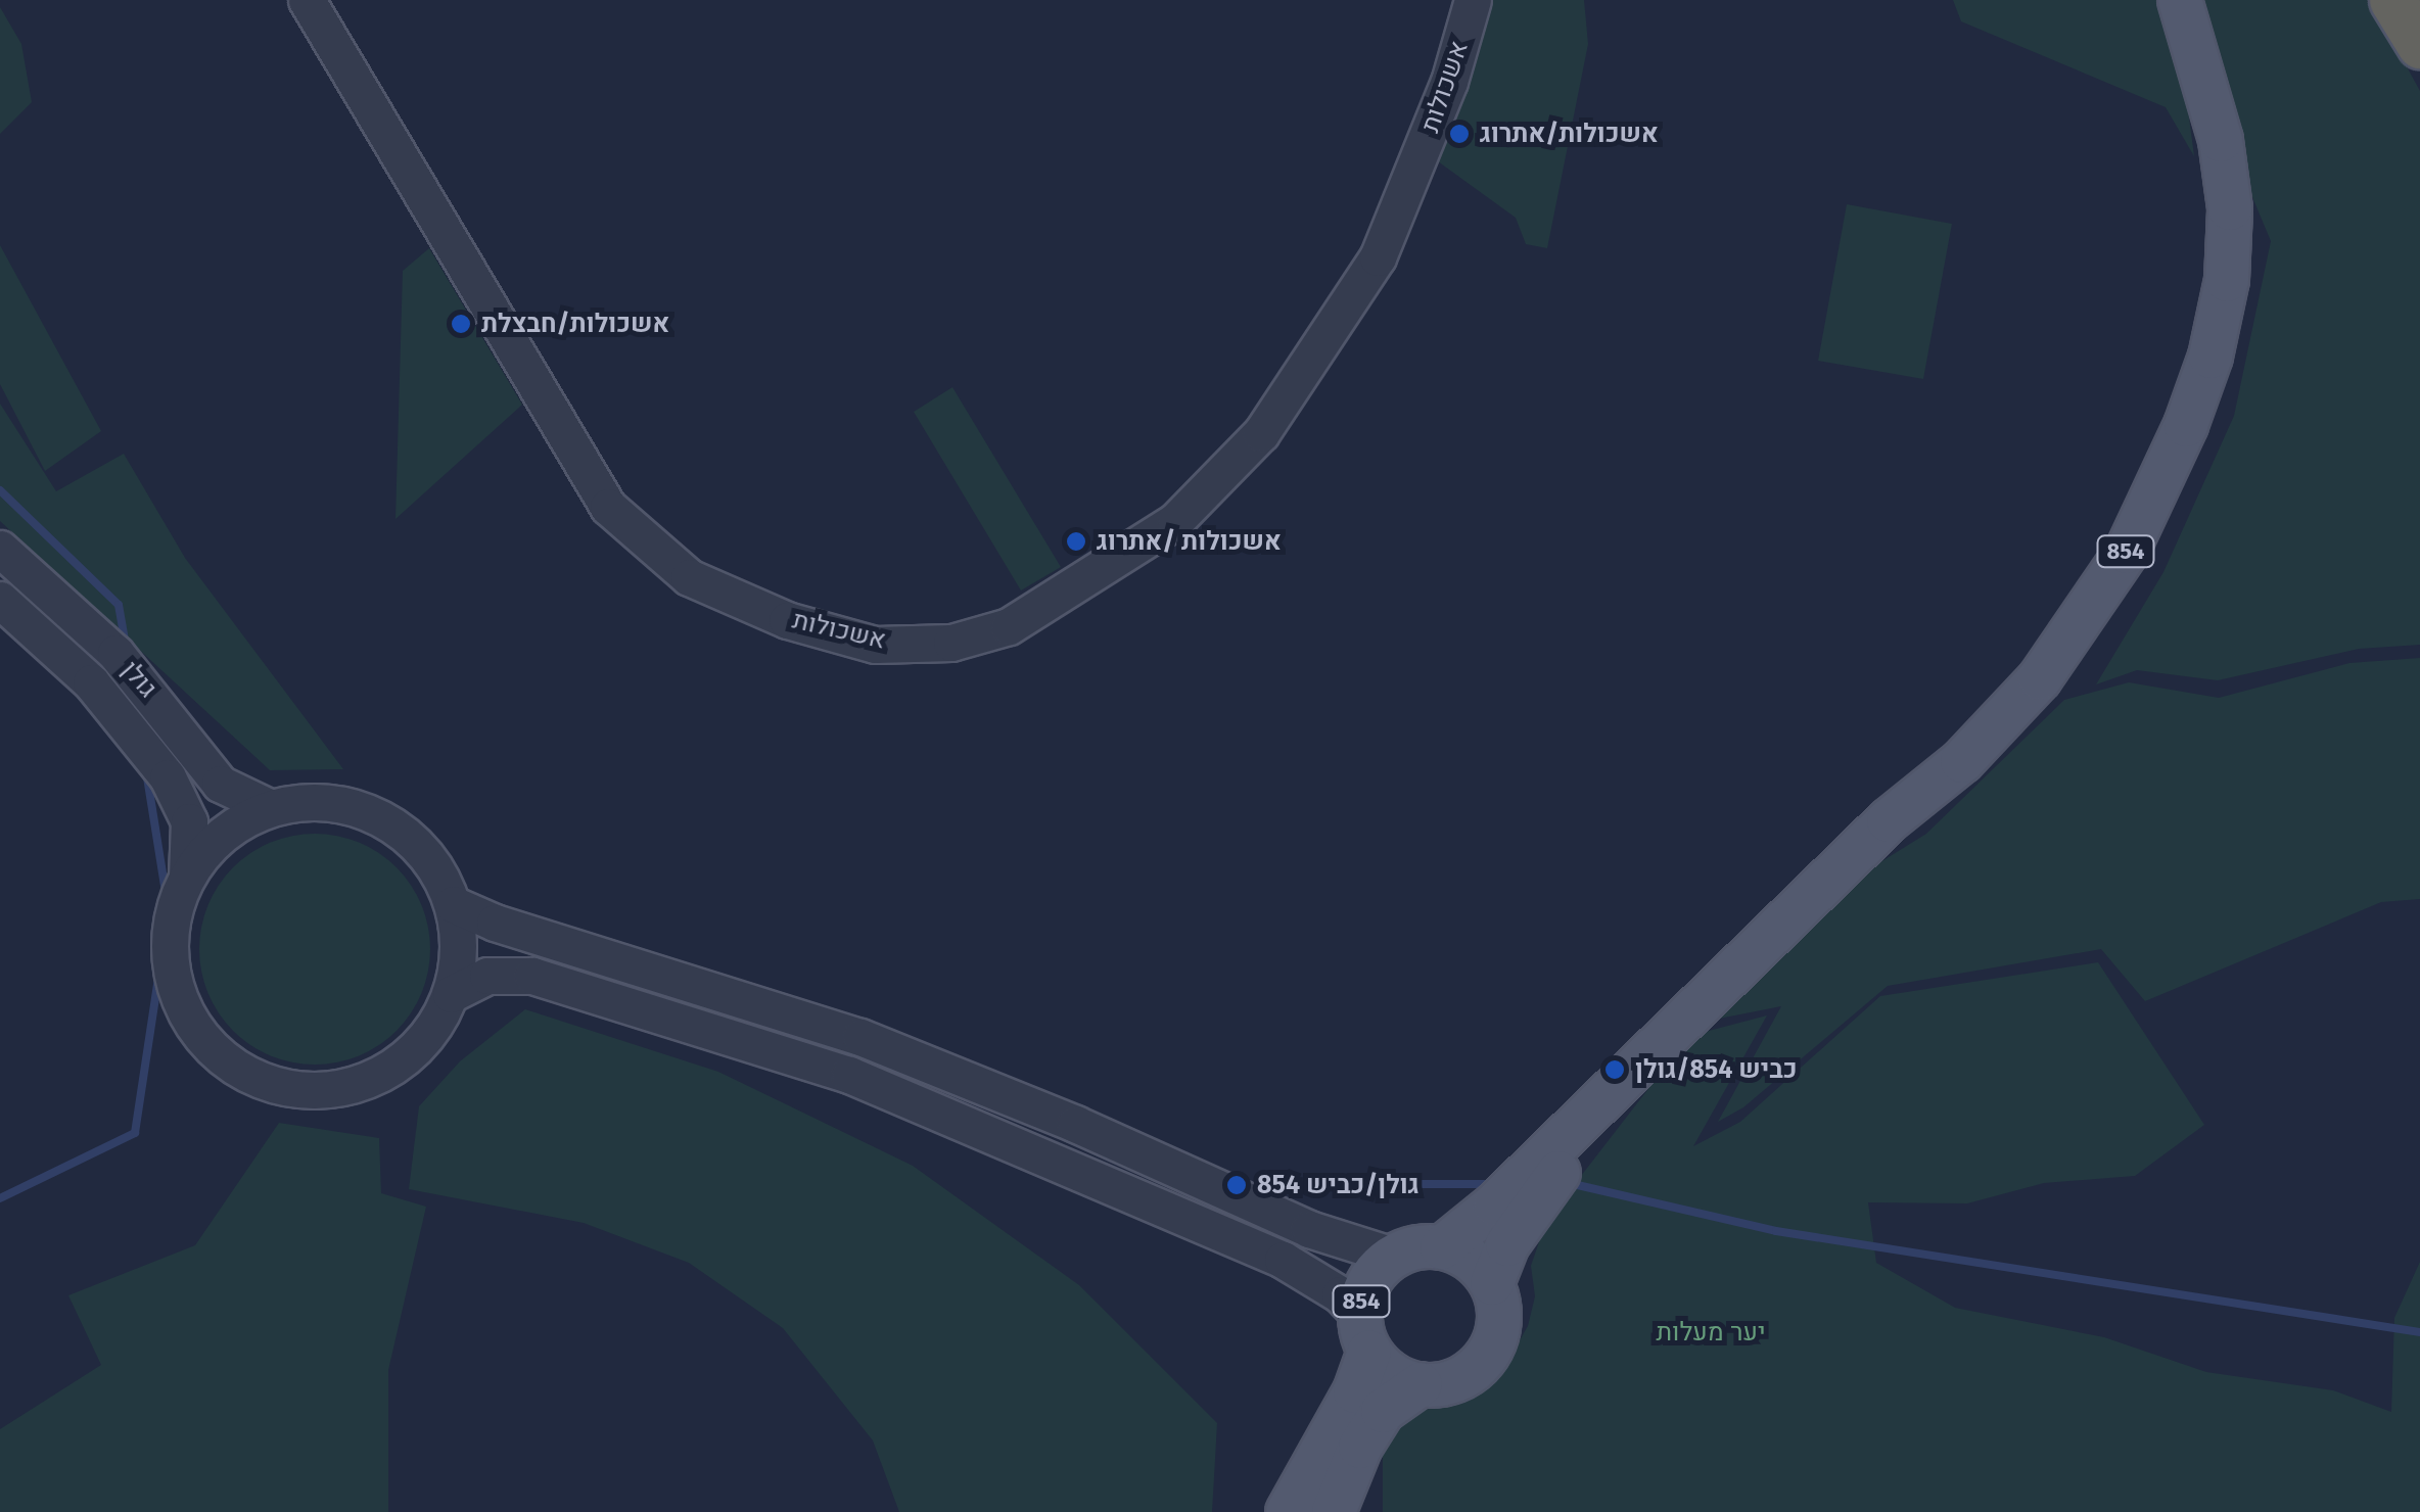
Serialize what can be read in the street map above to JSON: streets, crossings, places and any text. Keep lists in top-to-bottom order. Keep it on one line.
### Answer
{"streets":{"main road":["854"],"street":["אשכולות","גולן"]},"parks":["יער מעלות"],"places":["אשכולות/אתרוג","אשכולות/חבצלת","אשכולות /אתרוג","כביש 854/גולן","גולן/כביש 854"]}
